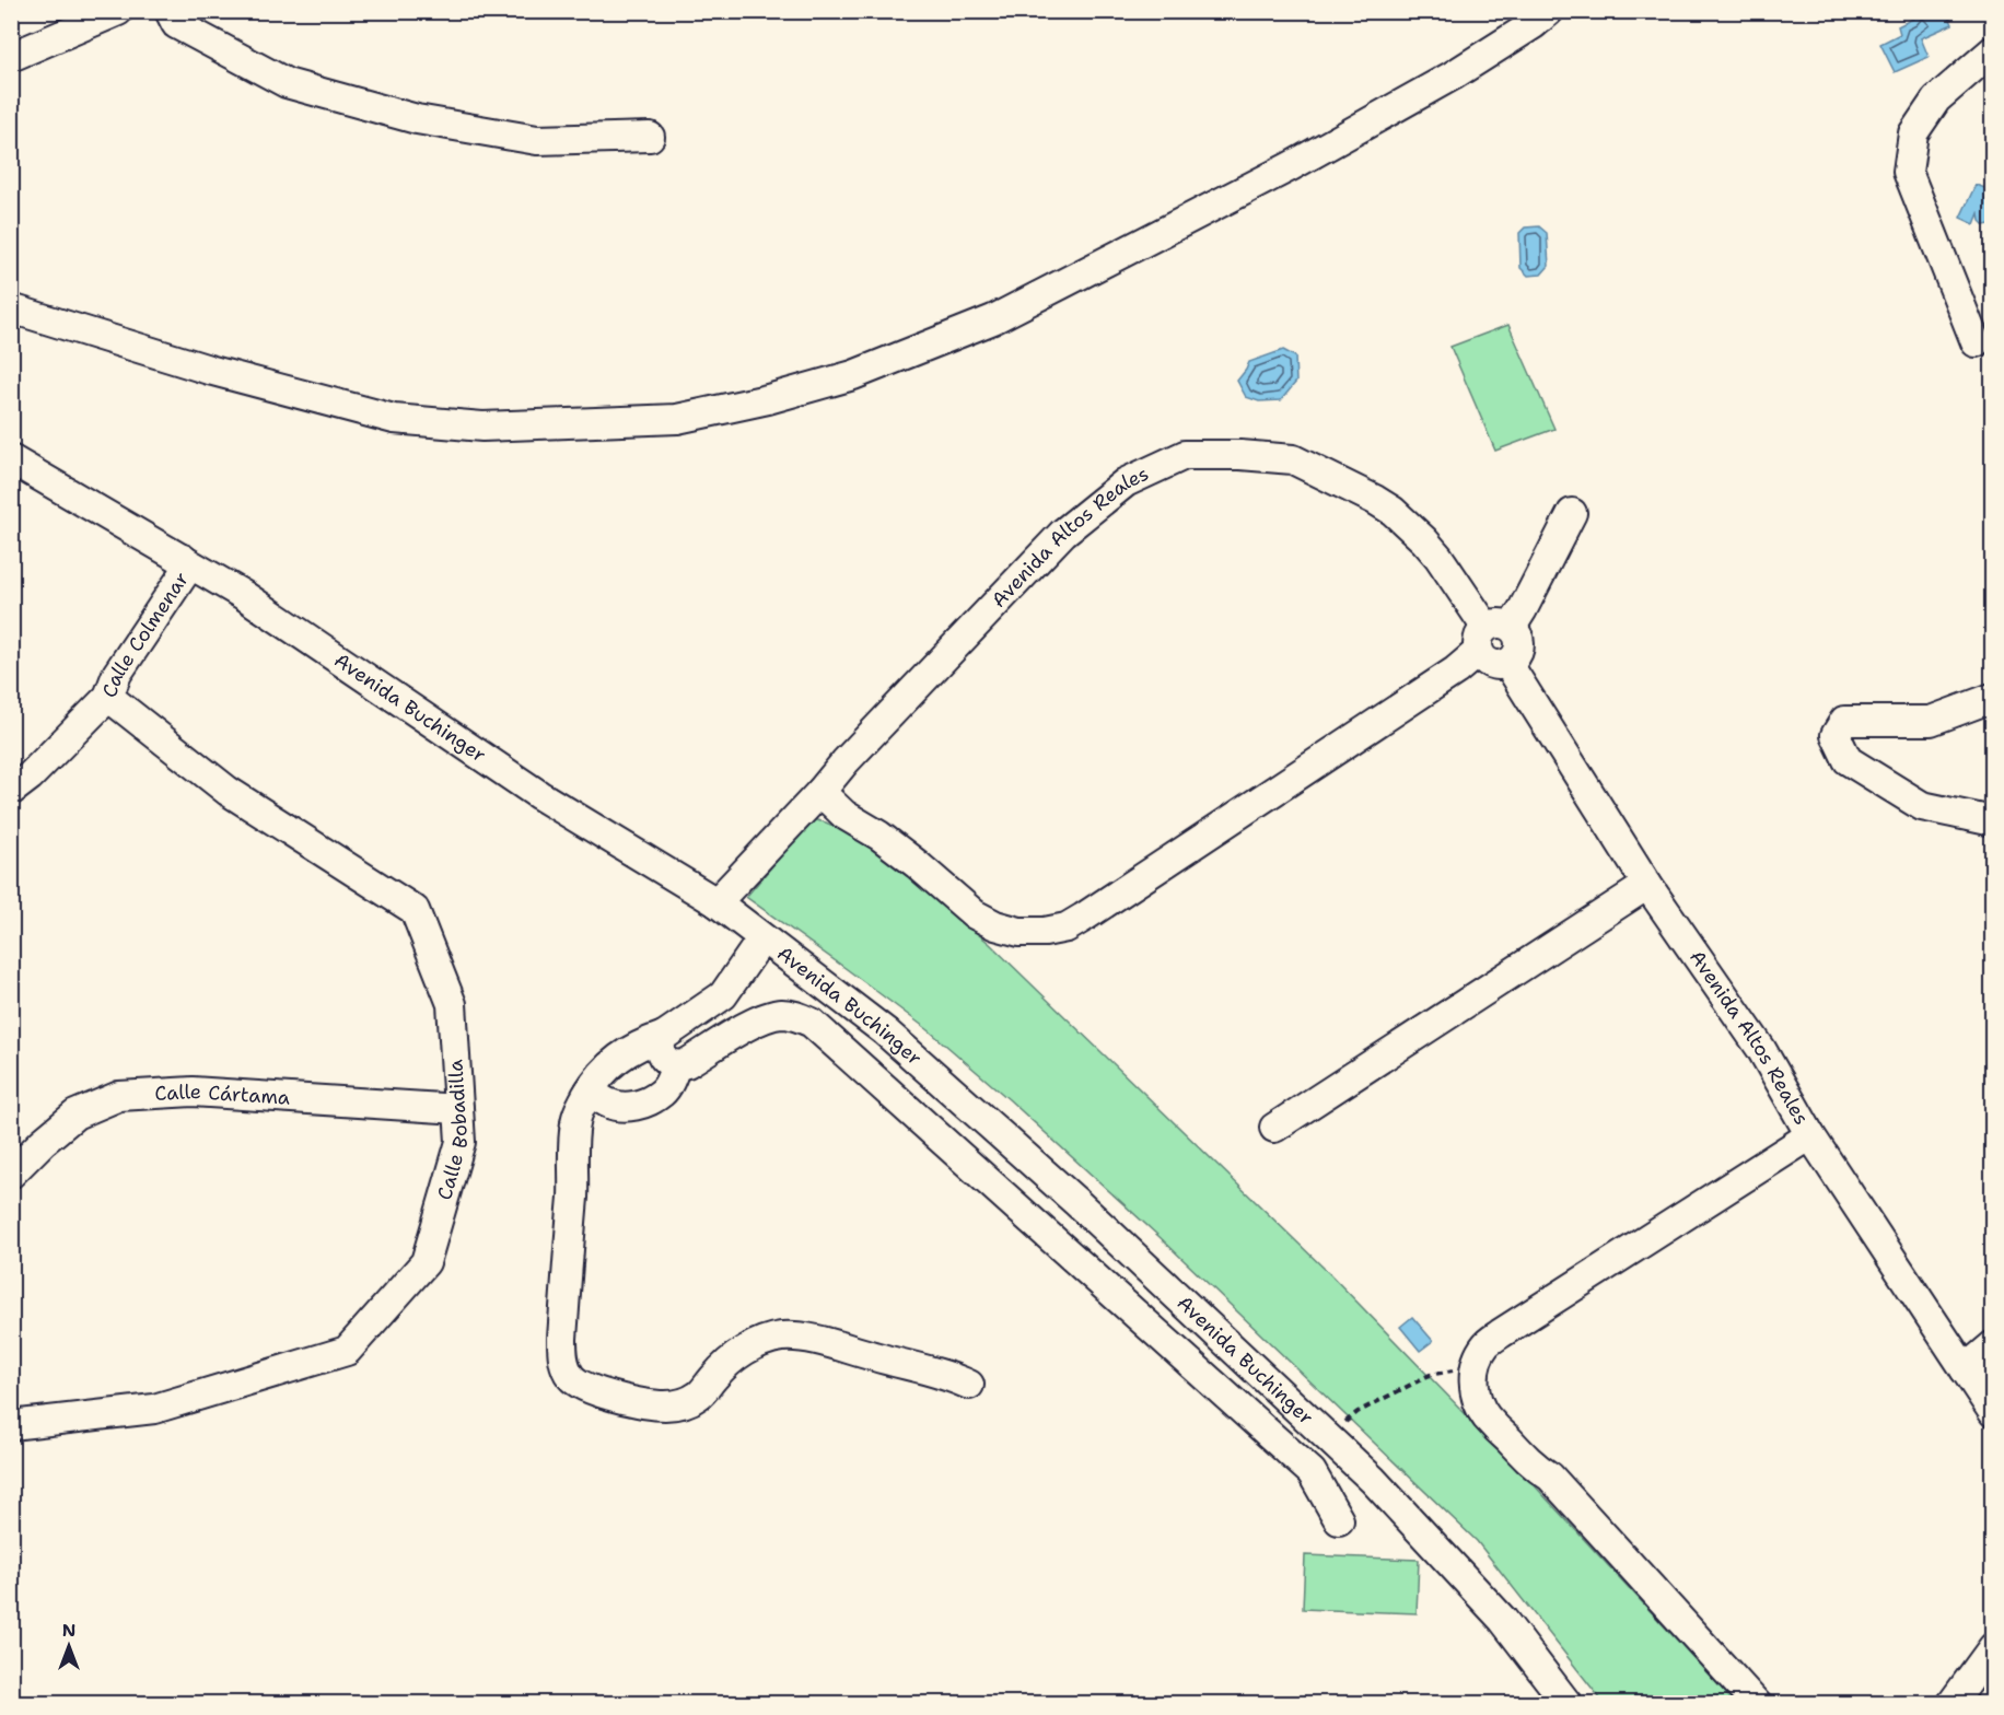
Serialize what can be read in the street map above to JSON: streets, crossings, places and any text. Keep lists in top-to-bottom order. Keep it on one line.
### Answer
{"streets":{"street":["Avenida Altos Reales","Calle Colmenar","Avenida Buchinger","Calle Cártama","Calle Bobadilla"]},"crossings":[["Avenida Altos Reales","Avenida Buchinger"],["Calle Colmenar","Avenida Buchinger"],["Calle Colmenar","Calle Bobadilla"],["Calle Cártama","Calle Bobadilla"]],"north":"top"}
